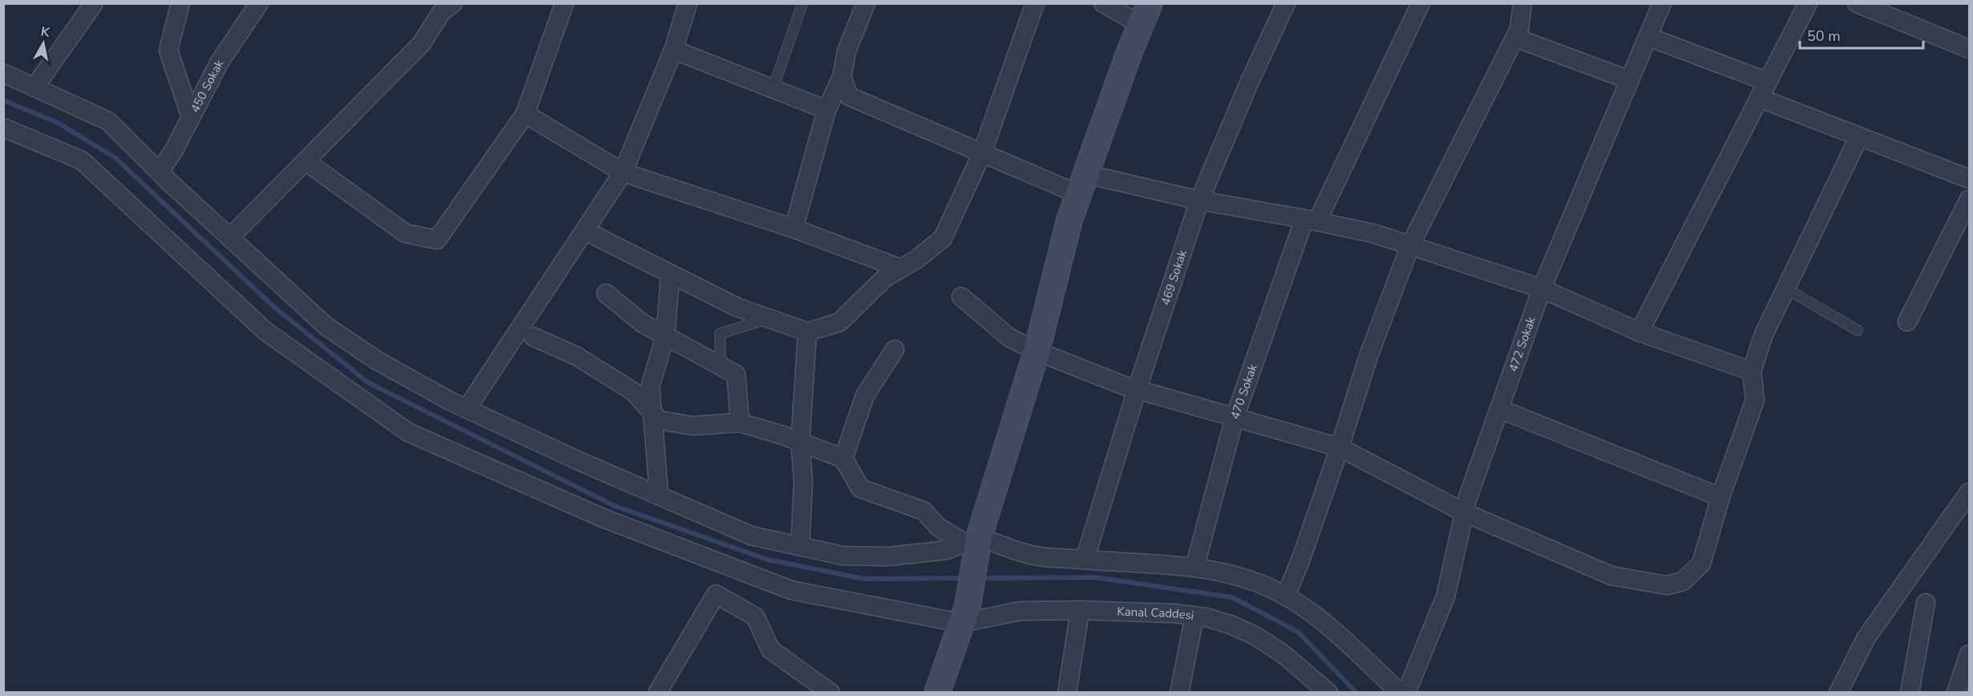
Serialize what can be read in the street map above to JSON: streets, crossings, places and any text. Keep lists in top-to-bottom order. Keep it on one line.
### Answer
{"streets":{"street":["450 Sokak","469 Sokak","472 Sokak","470 Sokak","Kanal Caddesi"]},"scale_bar":"50 m","north":"top"}
